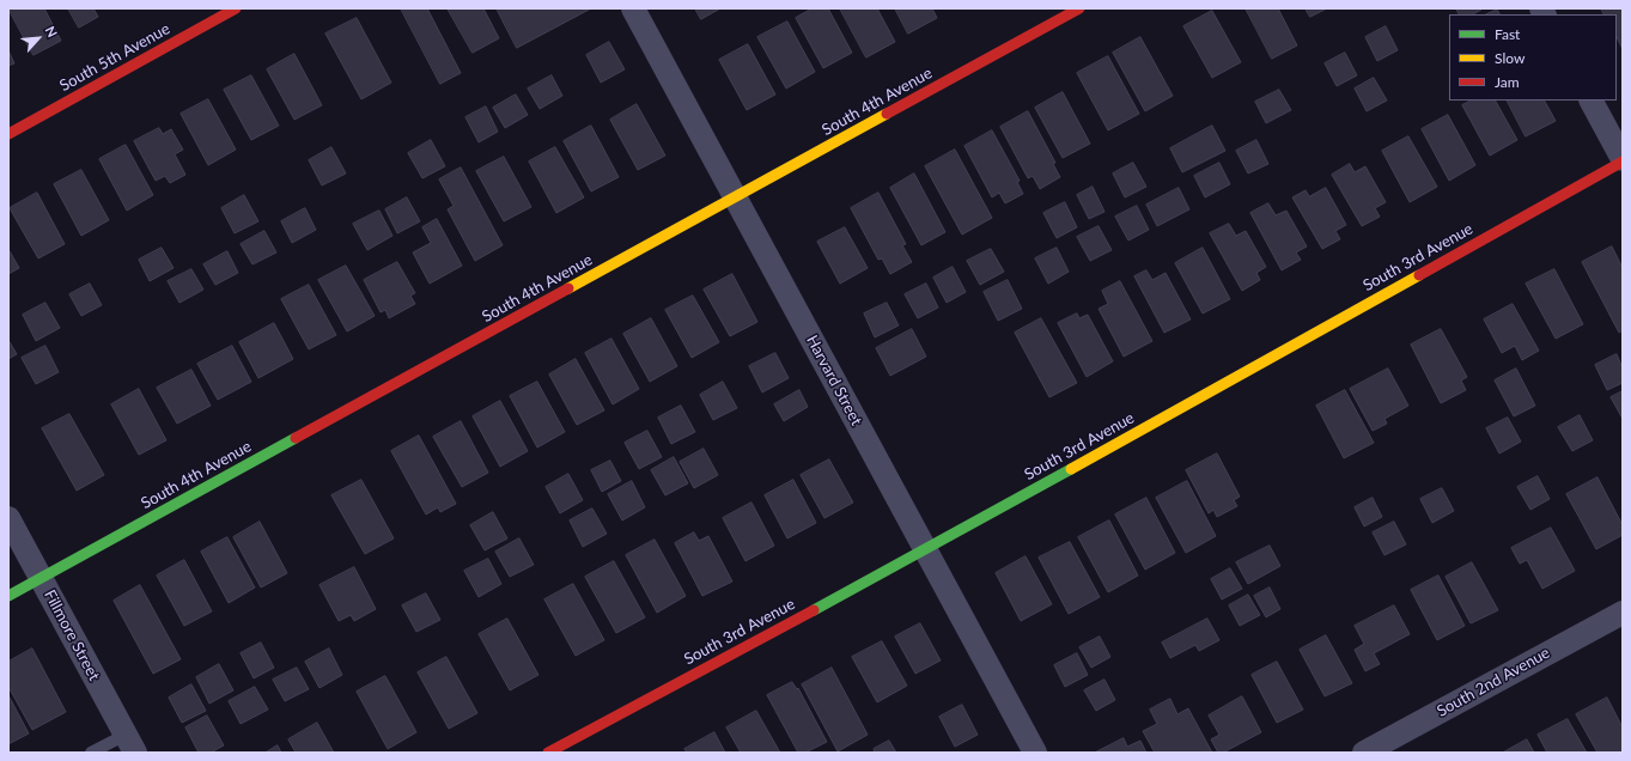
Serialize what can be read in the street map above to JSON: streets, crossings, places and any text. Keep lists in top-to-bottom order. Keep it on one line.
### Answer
{"streets":{"street":["South 5th Avenue","South 4th Avenue","South 3rd Avenue","Harvard Street","Fillmore Street","South 2nd Avenue"]},"crossings":[["South 4th Avenue","Harvard Street"],["South 4th Avenue","Fillmore Street"],["South 3rd Avenue","Harvard Street"]],"legend":["Fast","Slow","Jam"],"north":"top right"}
